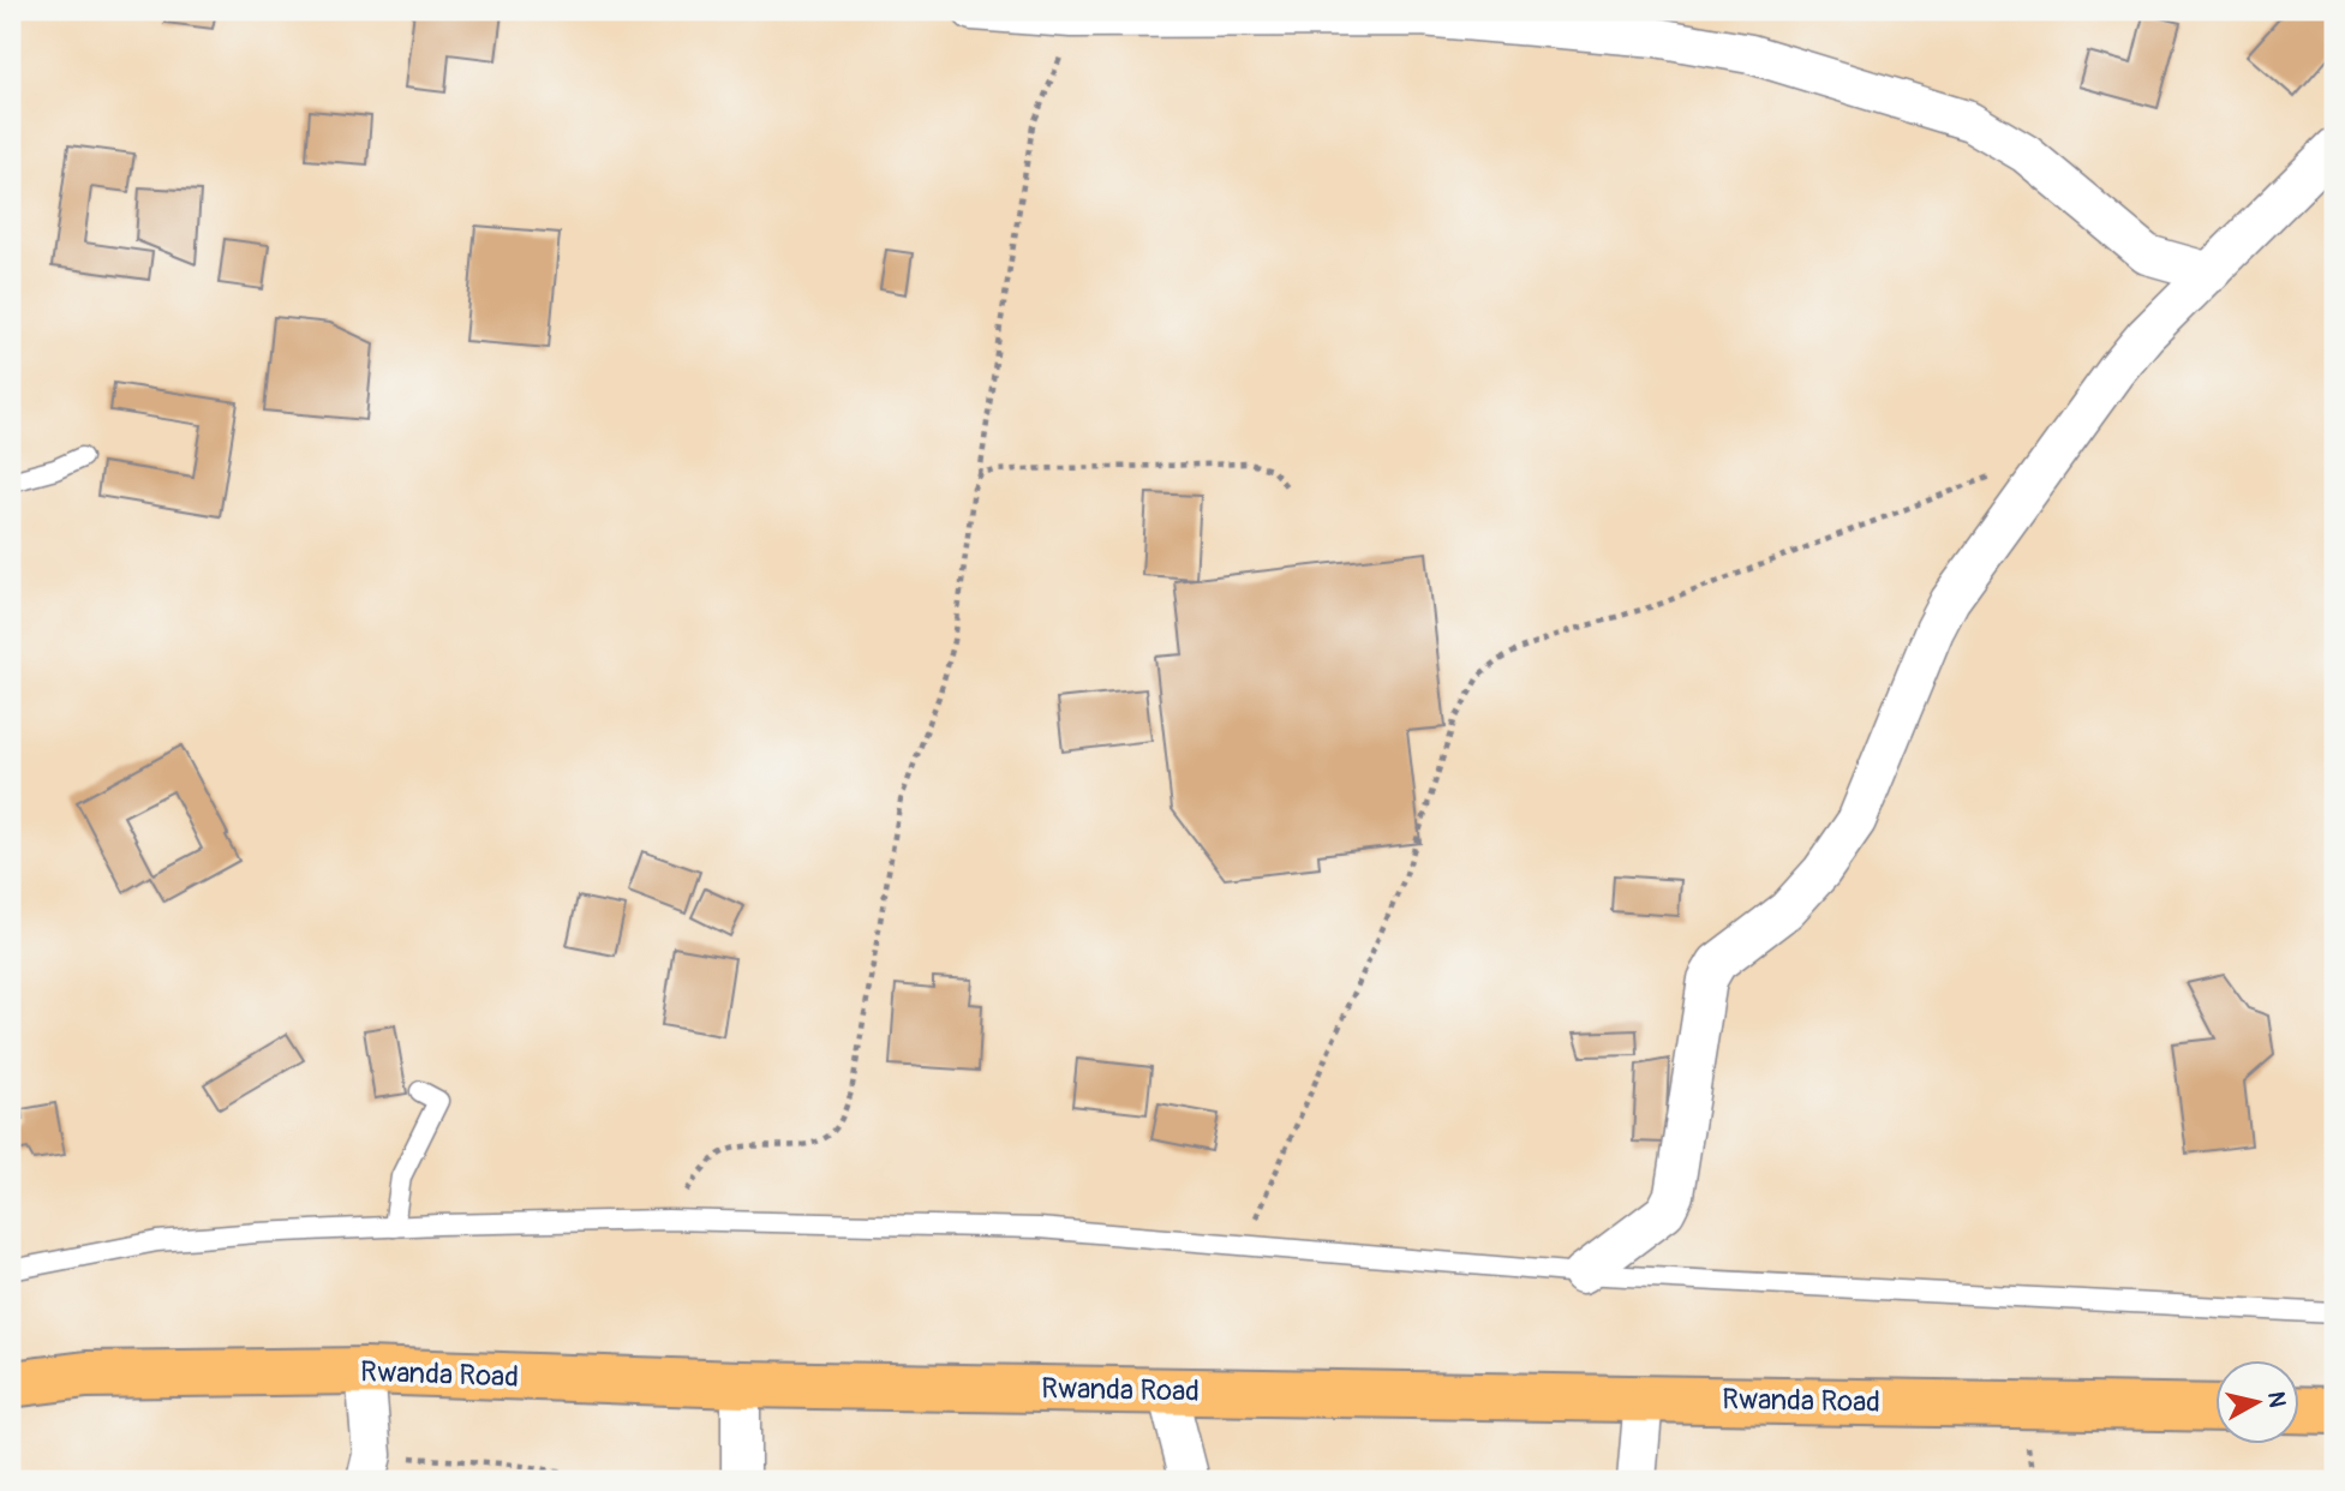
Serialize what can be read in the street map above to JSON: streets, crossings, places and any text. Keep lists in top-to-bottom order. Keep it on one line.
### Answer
{"streets":{"highway":["Rwanda Road"]},"north":"right"}
